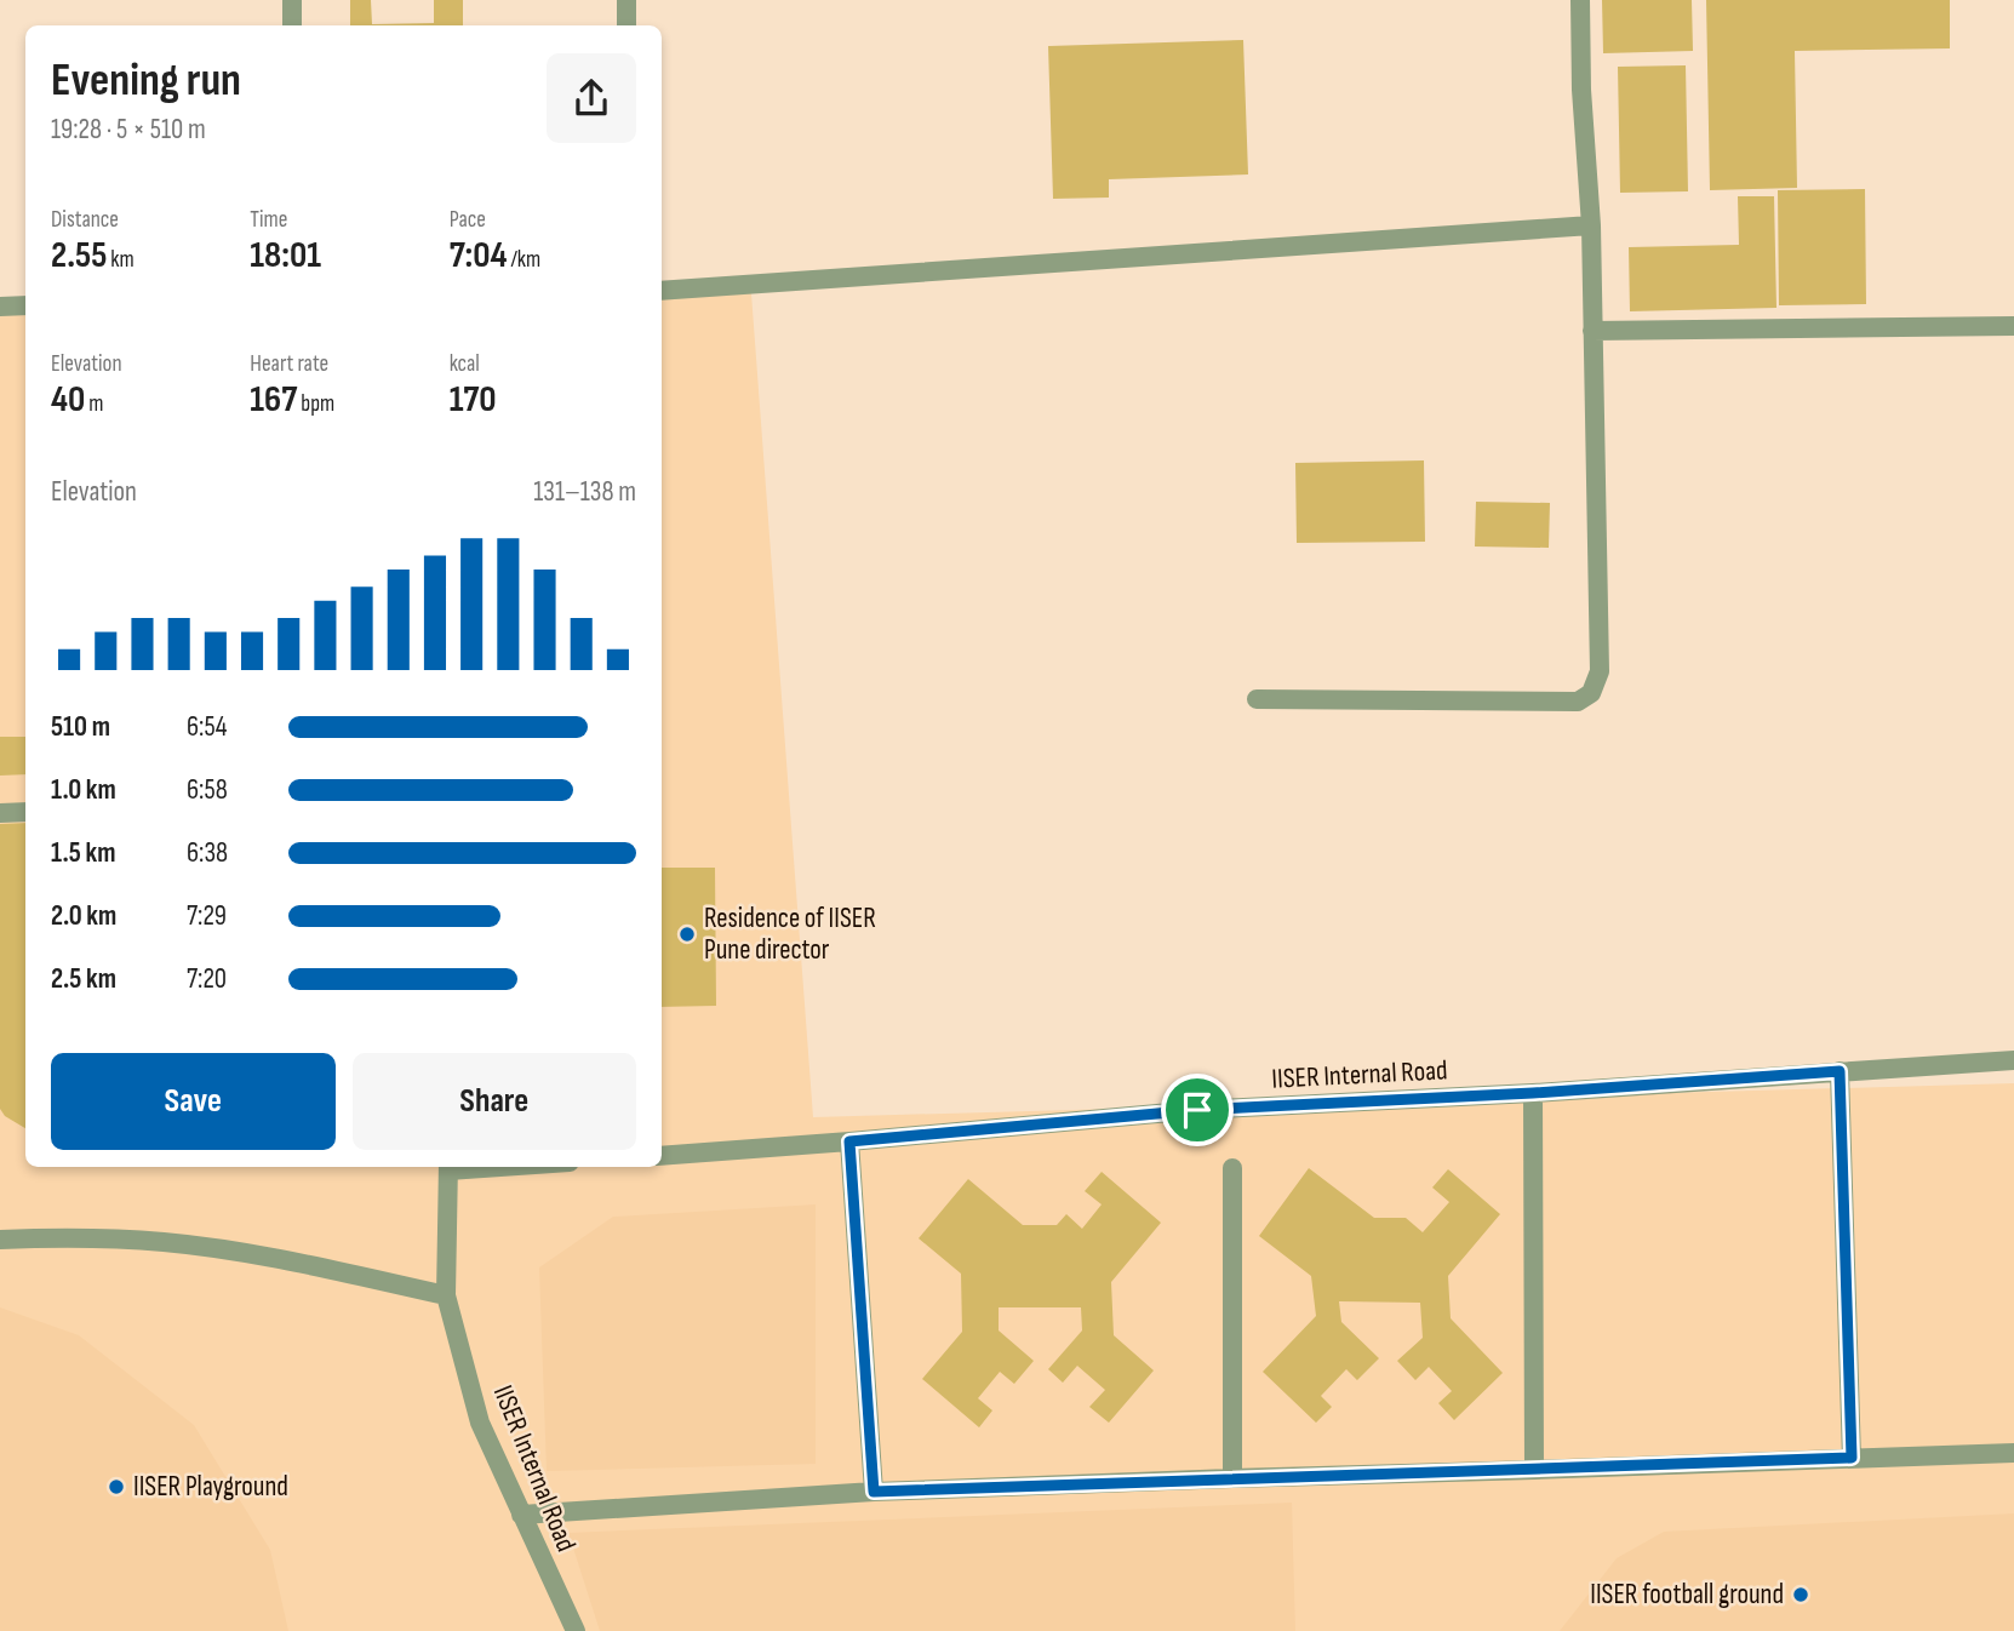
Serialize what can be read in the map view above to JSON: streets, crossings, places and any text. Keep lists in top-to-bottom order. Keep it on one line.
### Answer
{"streets":{"lane":["IISER Internal Road"]},"places":["Residence of IISER Pune director","IISER Playground","IISER football ground"],"page":{"heading":["Evening run","19:28 · 5 × 510 m"],"stats":[["Distance","2.55 km"],["Time","18:01"],["Pace","7:04 /km"],["Elevation","40 m"],["Heart rate","167 bpm"],["kcal","170"]],"chart":["Elevation","131–138 m"],"list":[{"name":"510 m","note":"6:54"},{"name":"1.0 km","note":"6:58"},{"name":"1.5 km","note":"6:38"},{"name":"2.0 km","note":"7:29"},{"name":"2.5 km","note":"7:20"}],"buttons":["Save","Share"]}}
